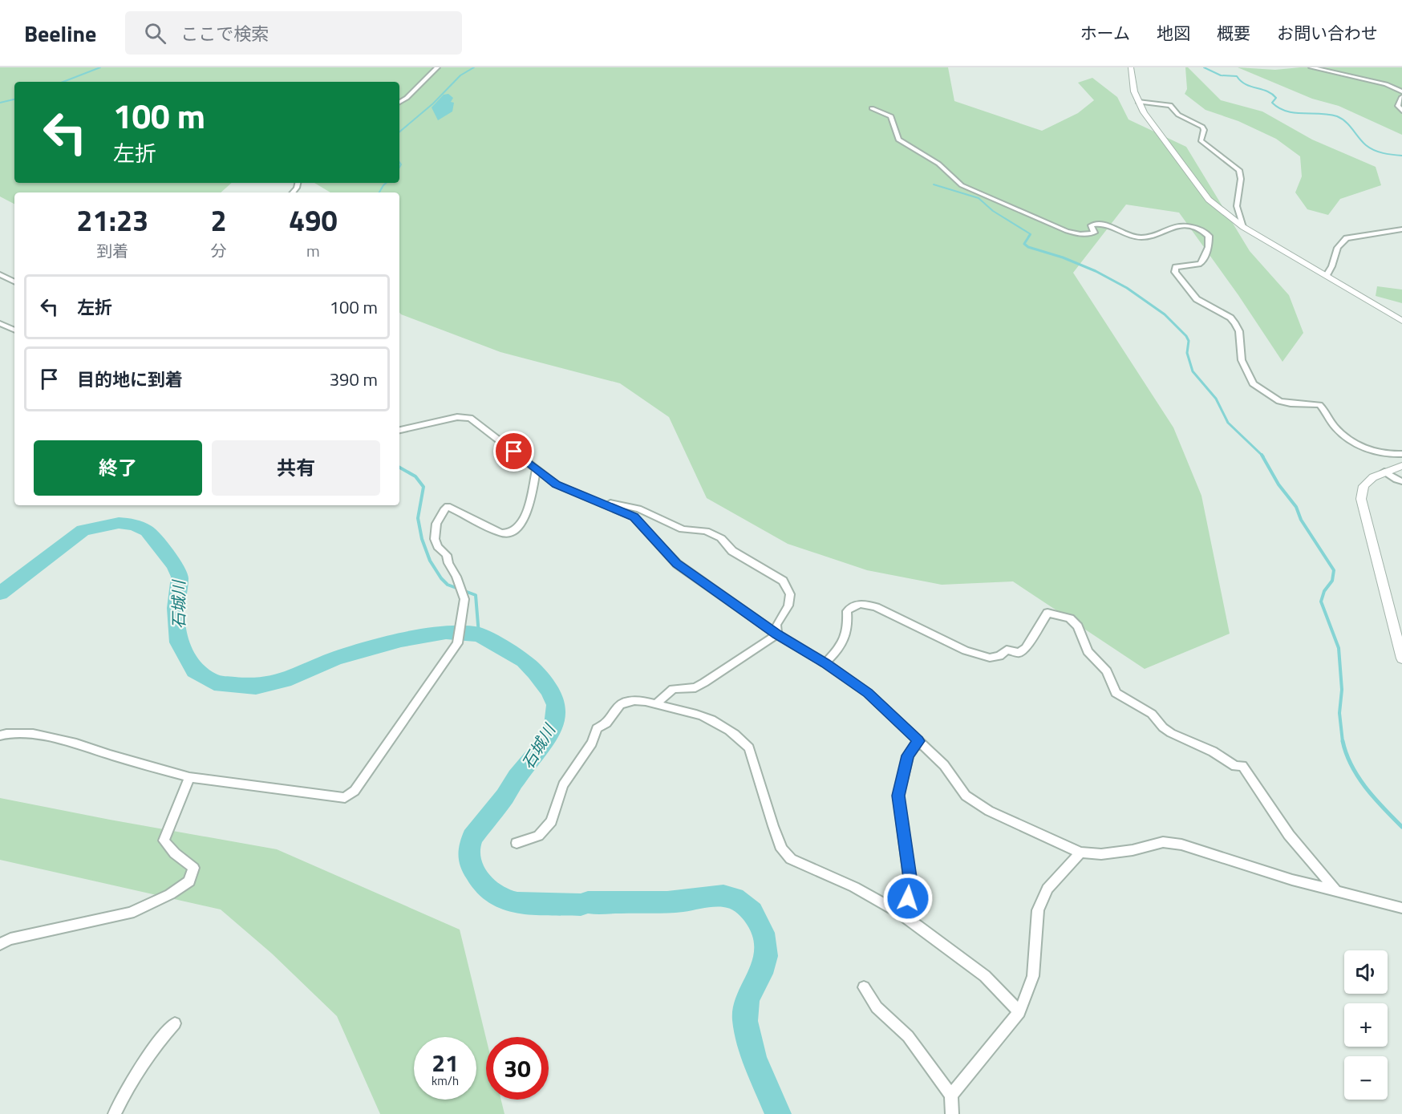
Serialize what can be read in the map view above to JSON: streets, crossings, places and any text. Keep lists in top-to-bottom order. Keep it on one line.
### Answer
{"water":["石城川"],"page":{"header":"Beeline","search":"ここで検索","nav":["ホーム","地図","概要","お問い合わせ"],"turn":["100 m","左折"],"eta":["21:23","到着","2","分","490","m"],"list":[{"name":"左折","value":"100 m"},{"name":"目的地に到着","value":"390 m"}],"buttons":["終了","共有"],"map_buttons":["+","−"],"speed":"21 km/h","limit":"30"}}
